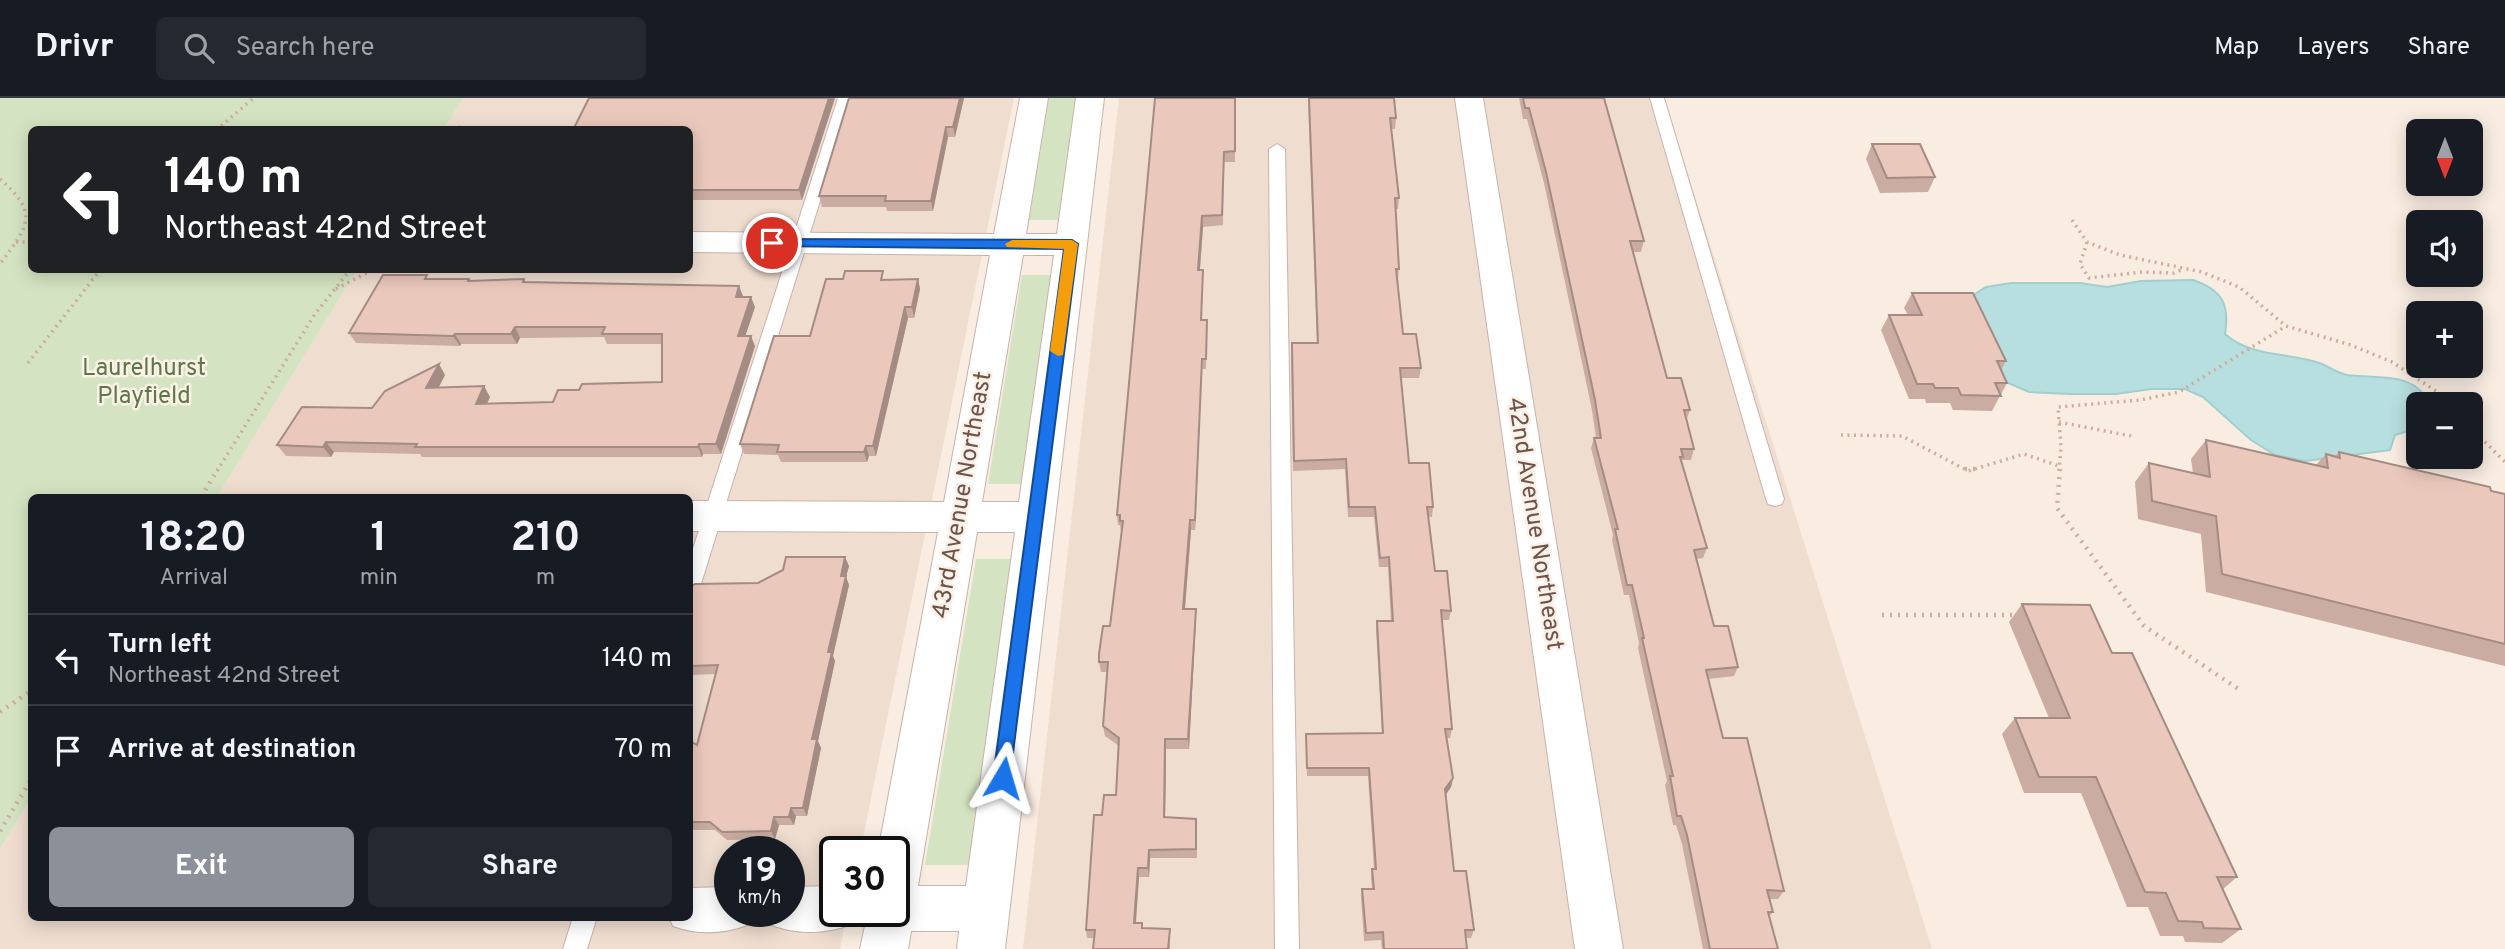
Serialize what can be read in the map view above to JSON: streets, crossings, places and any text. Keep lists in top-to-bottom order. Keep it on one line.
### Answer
{"streets":{"street":["43rd Avenue Northeast","42nd Avenue Northeast"]},"parks":["Laurelhurst Playfield"],"north":"bottom","page":{"header":"Drivr","search":"Search here","nav":["Map","Layers","Share"],"map_buttons":["+","−"],"turn":["140 m","Northeast 42nd Street"],"eta":["18:20","Arrival","1","min","210","m"],"list":[{"name":"Turn left","note":"Northeast 42nd Street","value":"140 m"},{"name":"Arrive at destination","value":"70 m"}],"buttons":["Exit","Share"],"speed":"19 km/h","limit":"30"}}
